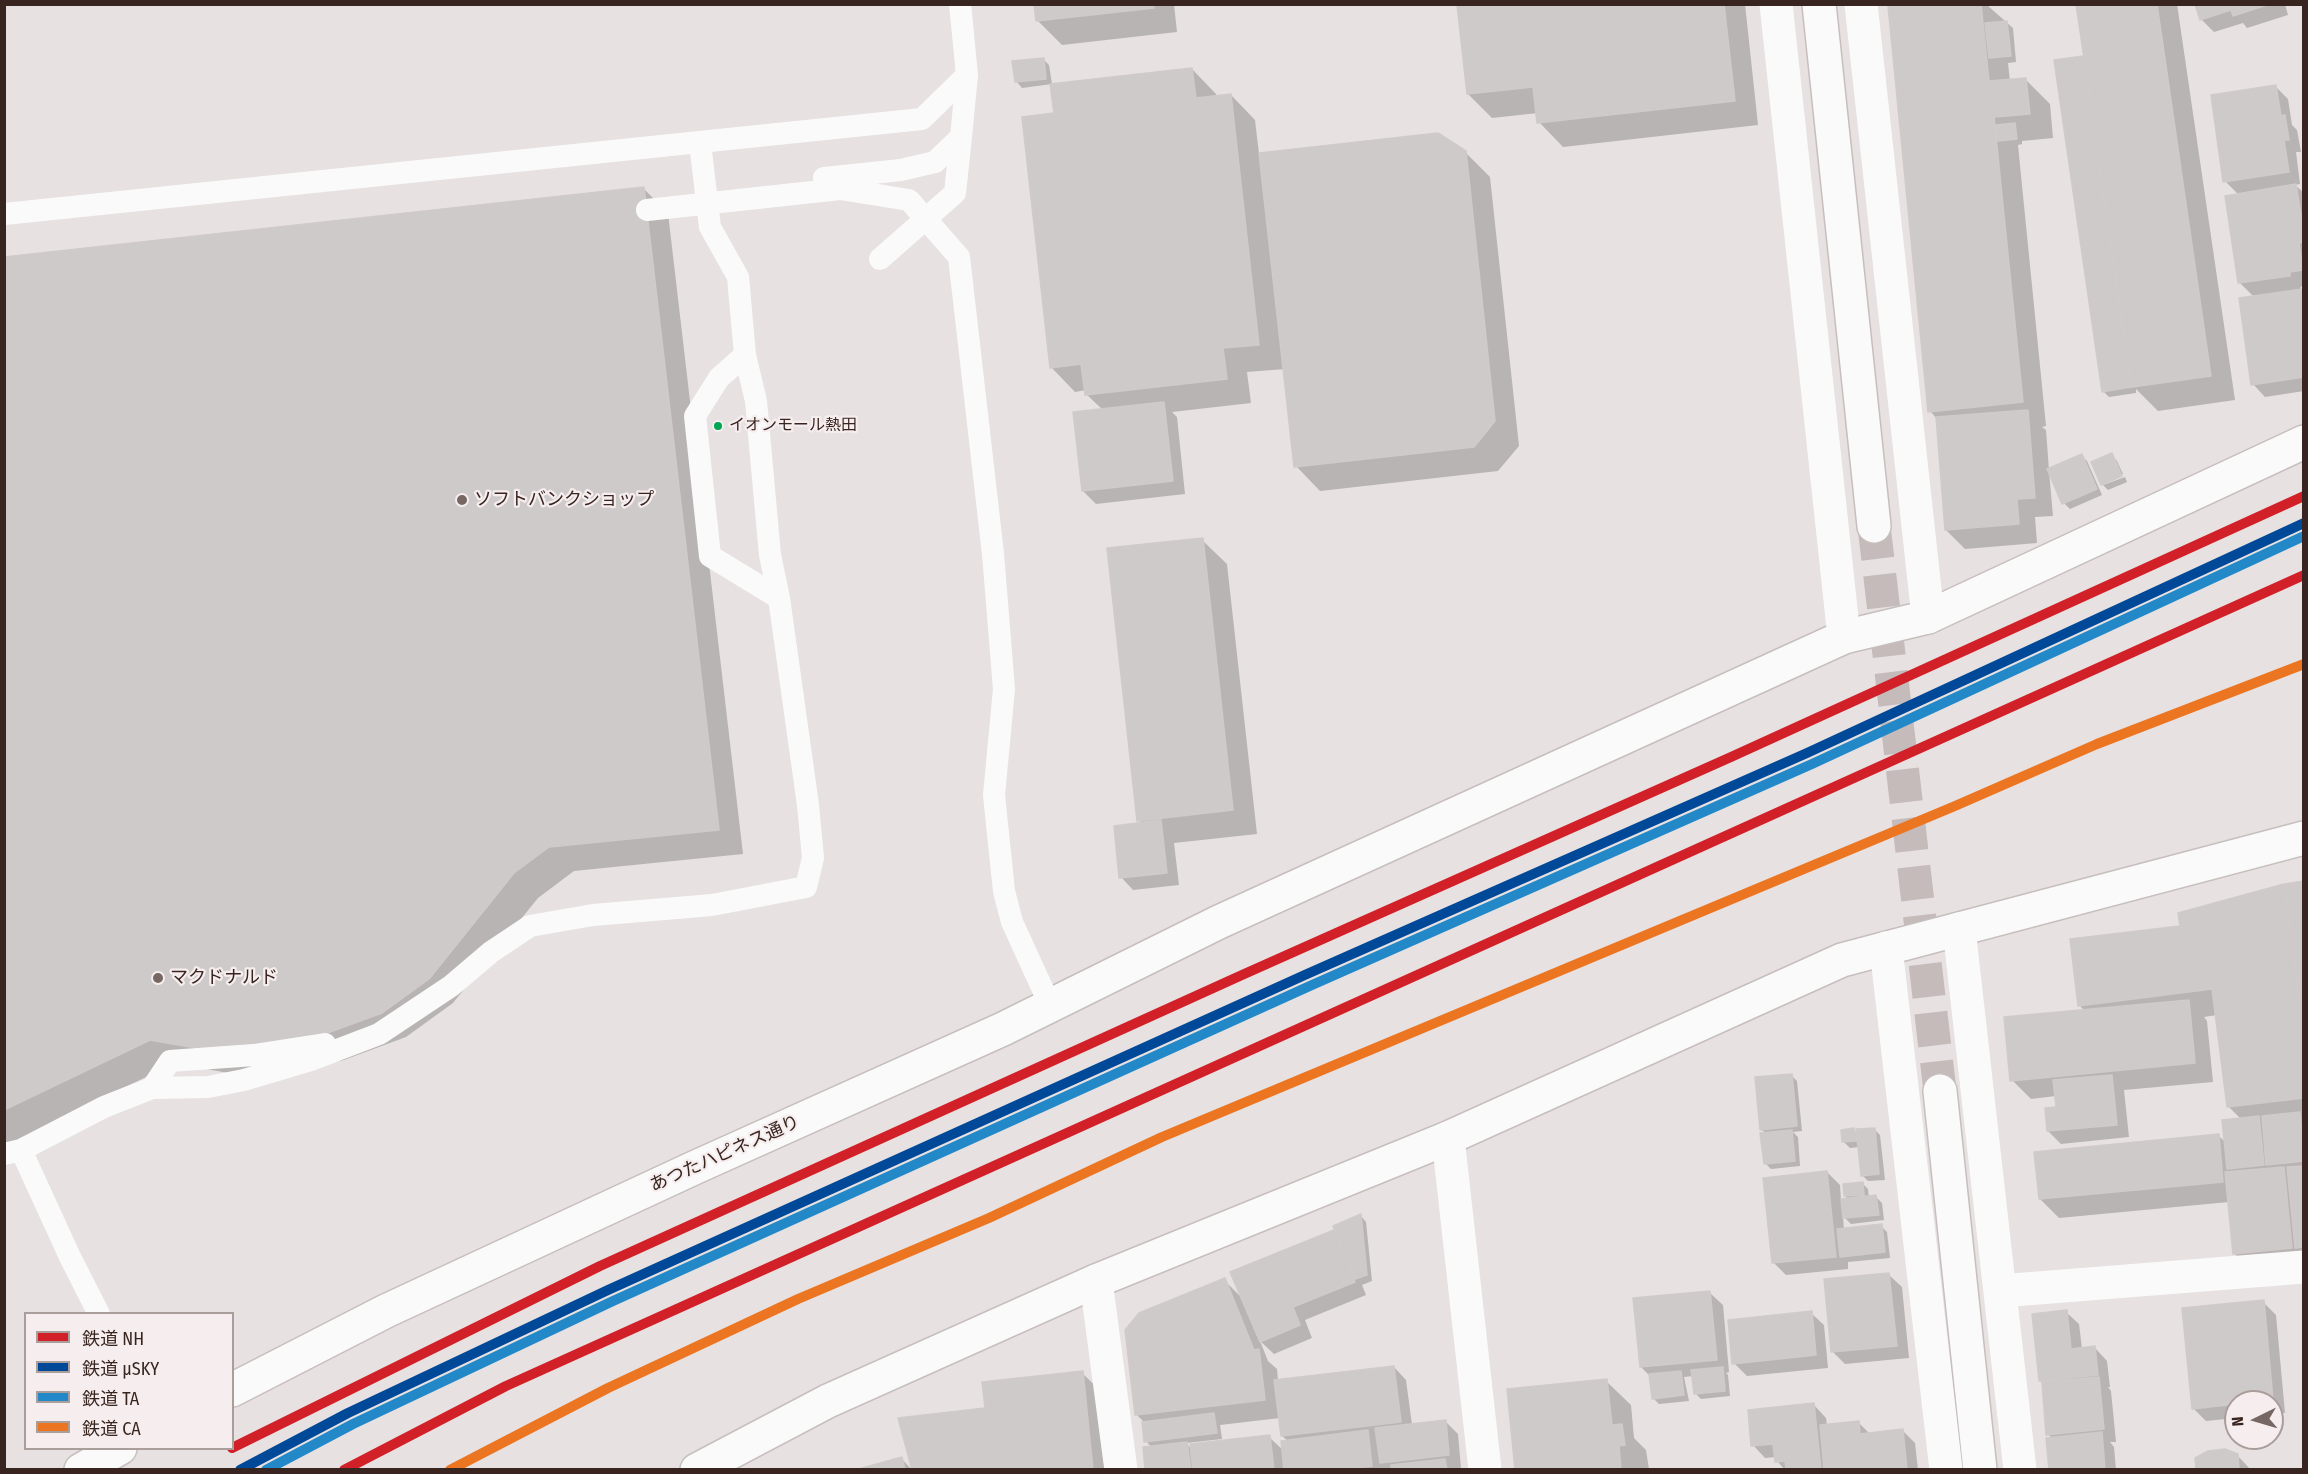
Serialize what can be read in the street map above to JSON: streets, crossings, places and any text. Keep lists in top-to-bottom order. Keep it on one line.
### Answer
{"streets":{"street":["あつたハピネス通り"]},"places":["イオンモール熱田","ソフトバンクショップ","マクドナルド"],"lines":["rail line NH","rail line μSKY","rail line TA","rail line CA"],"legend":["鉄道 NH","鉄道 μSKY","鉄道 TA","鉄道 CA"],"north":"left"}
